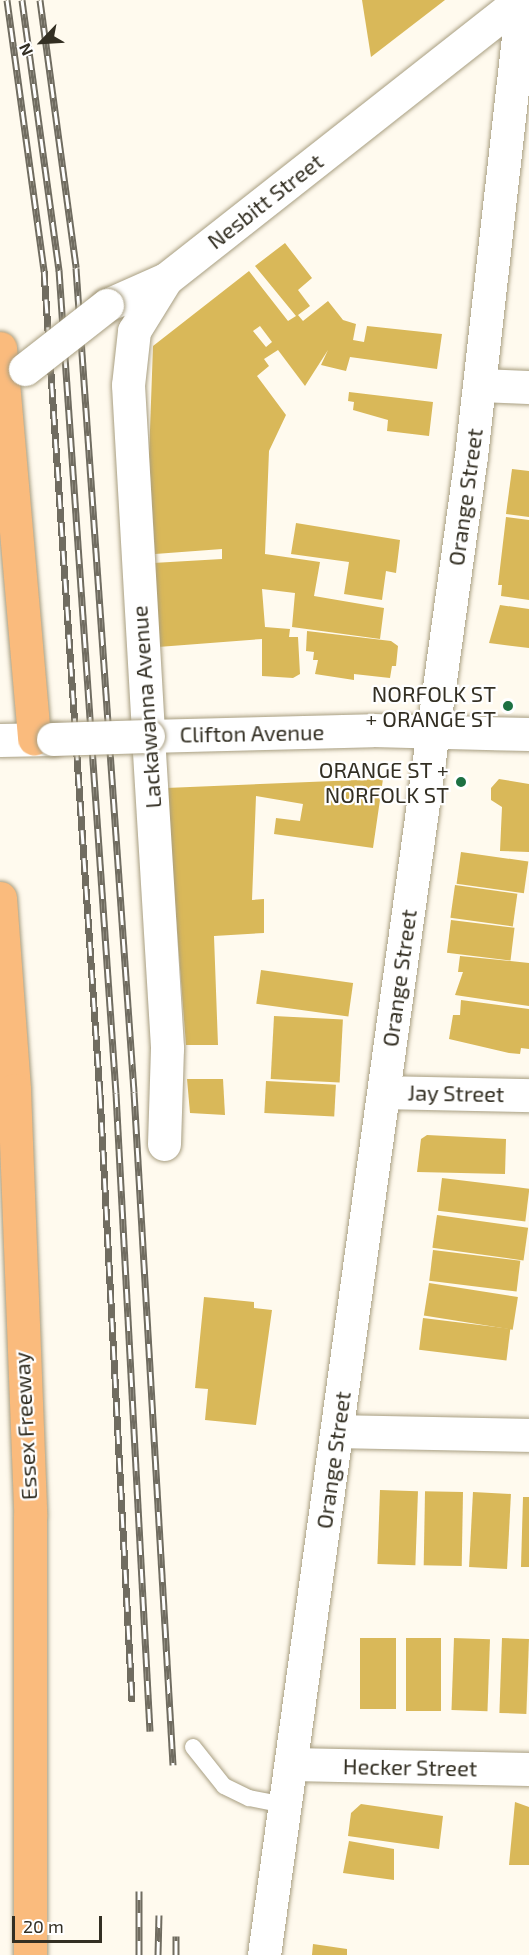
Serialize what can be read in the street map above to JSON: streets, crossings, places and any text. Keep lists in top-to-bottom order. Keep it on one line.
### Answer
{"streets":{"highway":["Essex Freeway"],"main road":["Nesbitt Street","Orange Street","Lackawanna Avenue","Clifton Avenue","Jay Street","Hecker Street"]},"crossings":[["Nesbitt Street","Orange Street"],["Nesbitt Street","Lackawanna Avenue"],["Orange Street","Clifton Avenue"],["Orange Street","Jay Street"],["Orange Street","Hecker Street"],["Lackawanna Avenue","Clifton Avenue"]],"places":["NORFOLK ST + ORANGE ST","ORANGE ST + NORFOLK ST"],"scale_bar":"20 m","north":"bottom left"}
